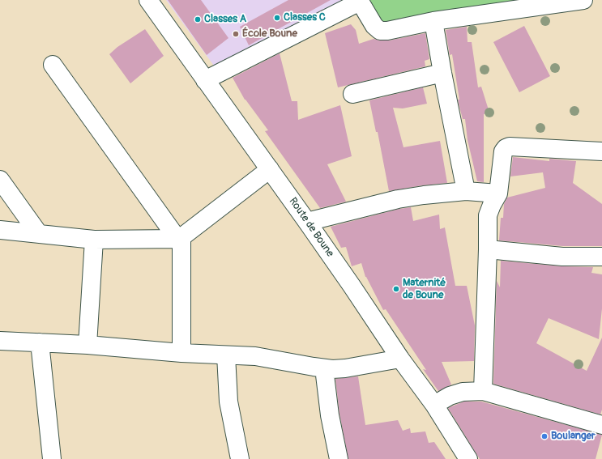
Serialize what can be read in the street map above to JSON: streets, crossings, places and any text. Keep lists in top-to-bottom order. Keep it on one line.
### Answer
{"streets":{"street":["Route de Boune"]},"places":["Classes C","Classes A","École Boune","Maternité de Boune","Boulanger"]}
